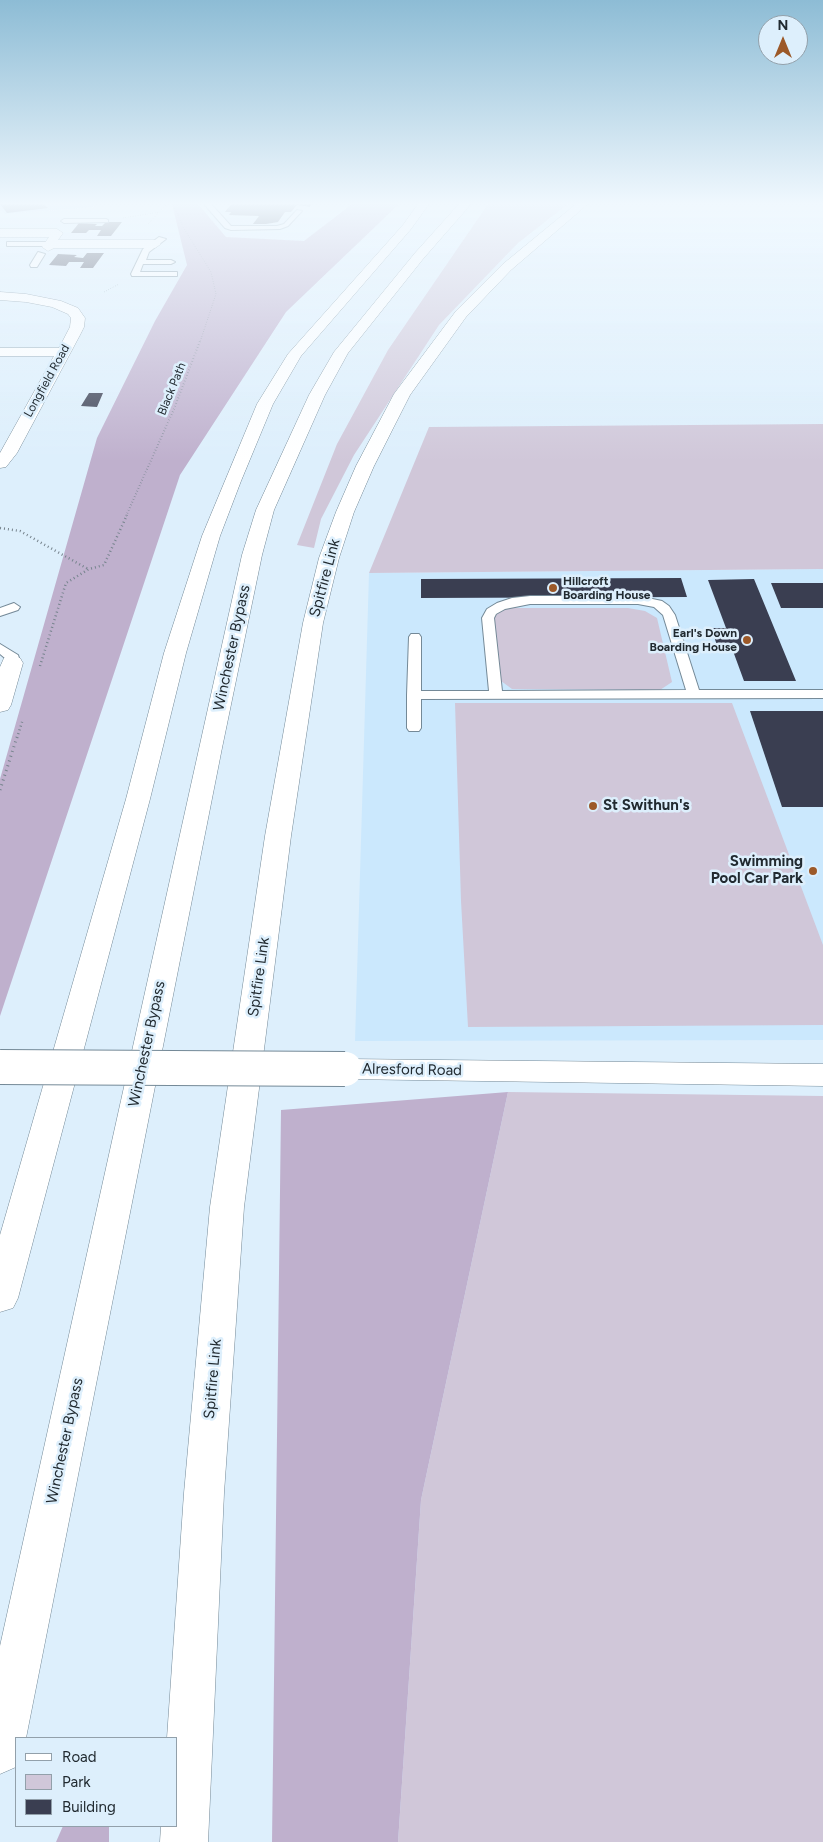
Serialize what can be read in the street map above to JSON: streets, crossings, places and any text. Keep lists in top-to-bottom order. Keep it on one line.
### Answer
{"streets":{"main road":["Longfield Road","Spitfire Link","Winchester Bypass","Alresford Road"],"path":["Black Path"]},"places":["Hillcroft Boarding House","Earl's Down Boarding House","St Swithun's","Swimming Pool Car Park"],"legend":["Road","Park","Building"],"north":"top"}
